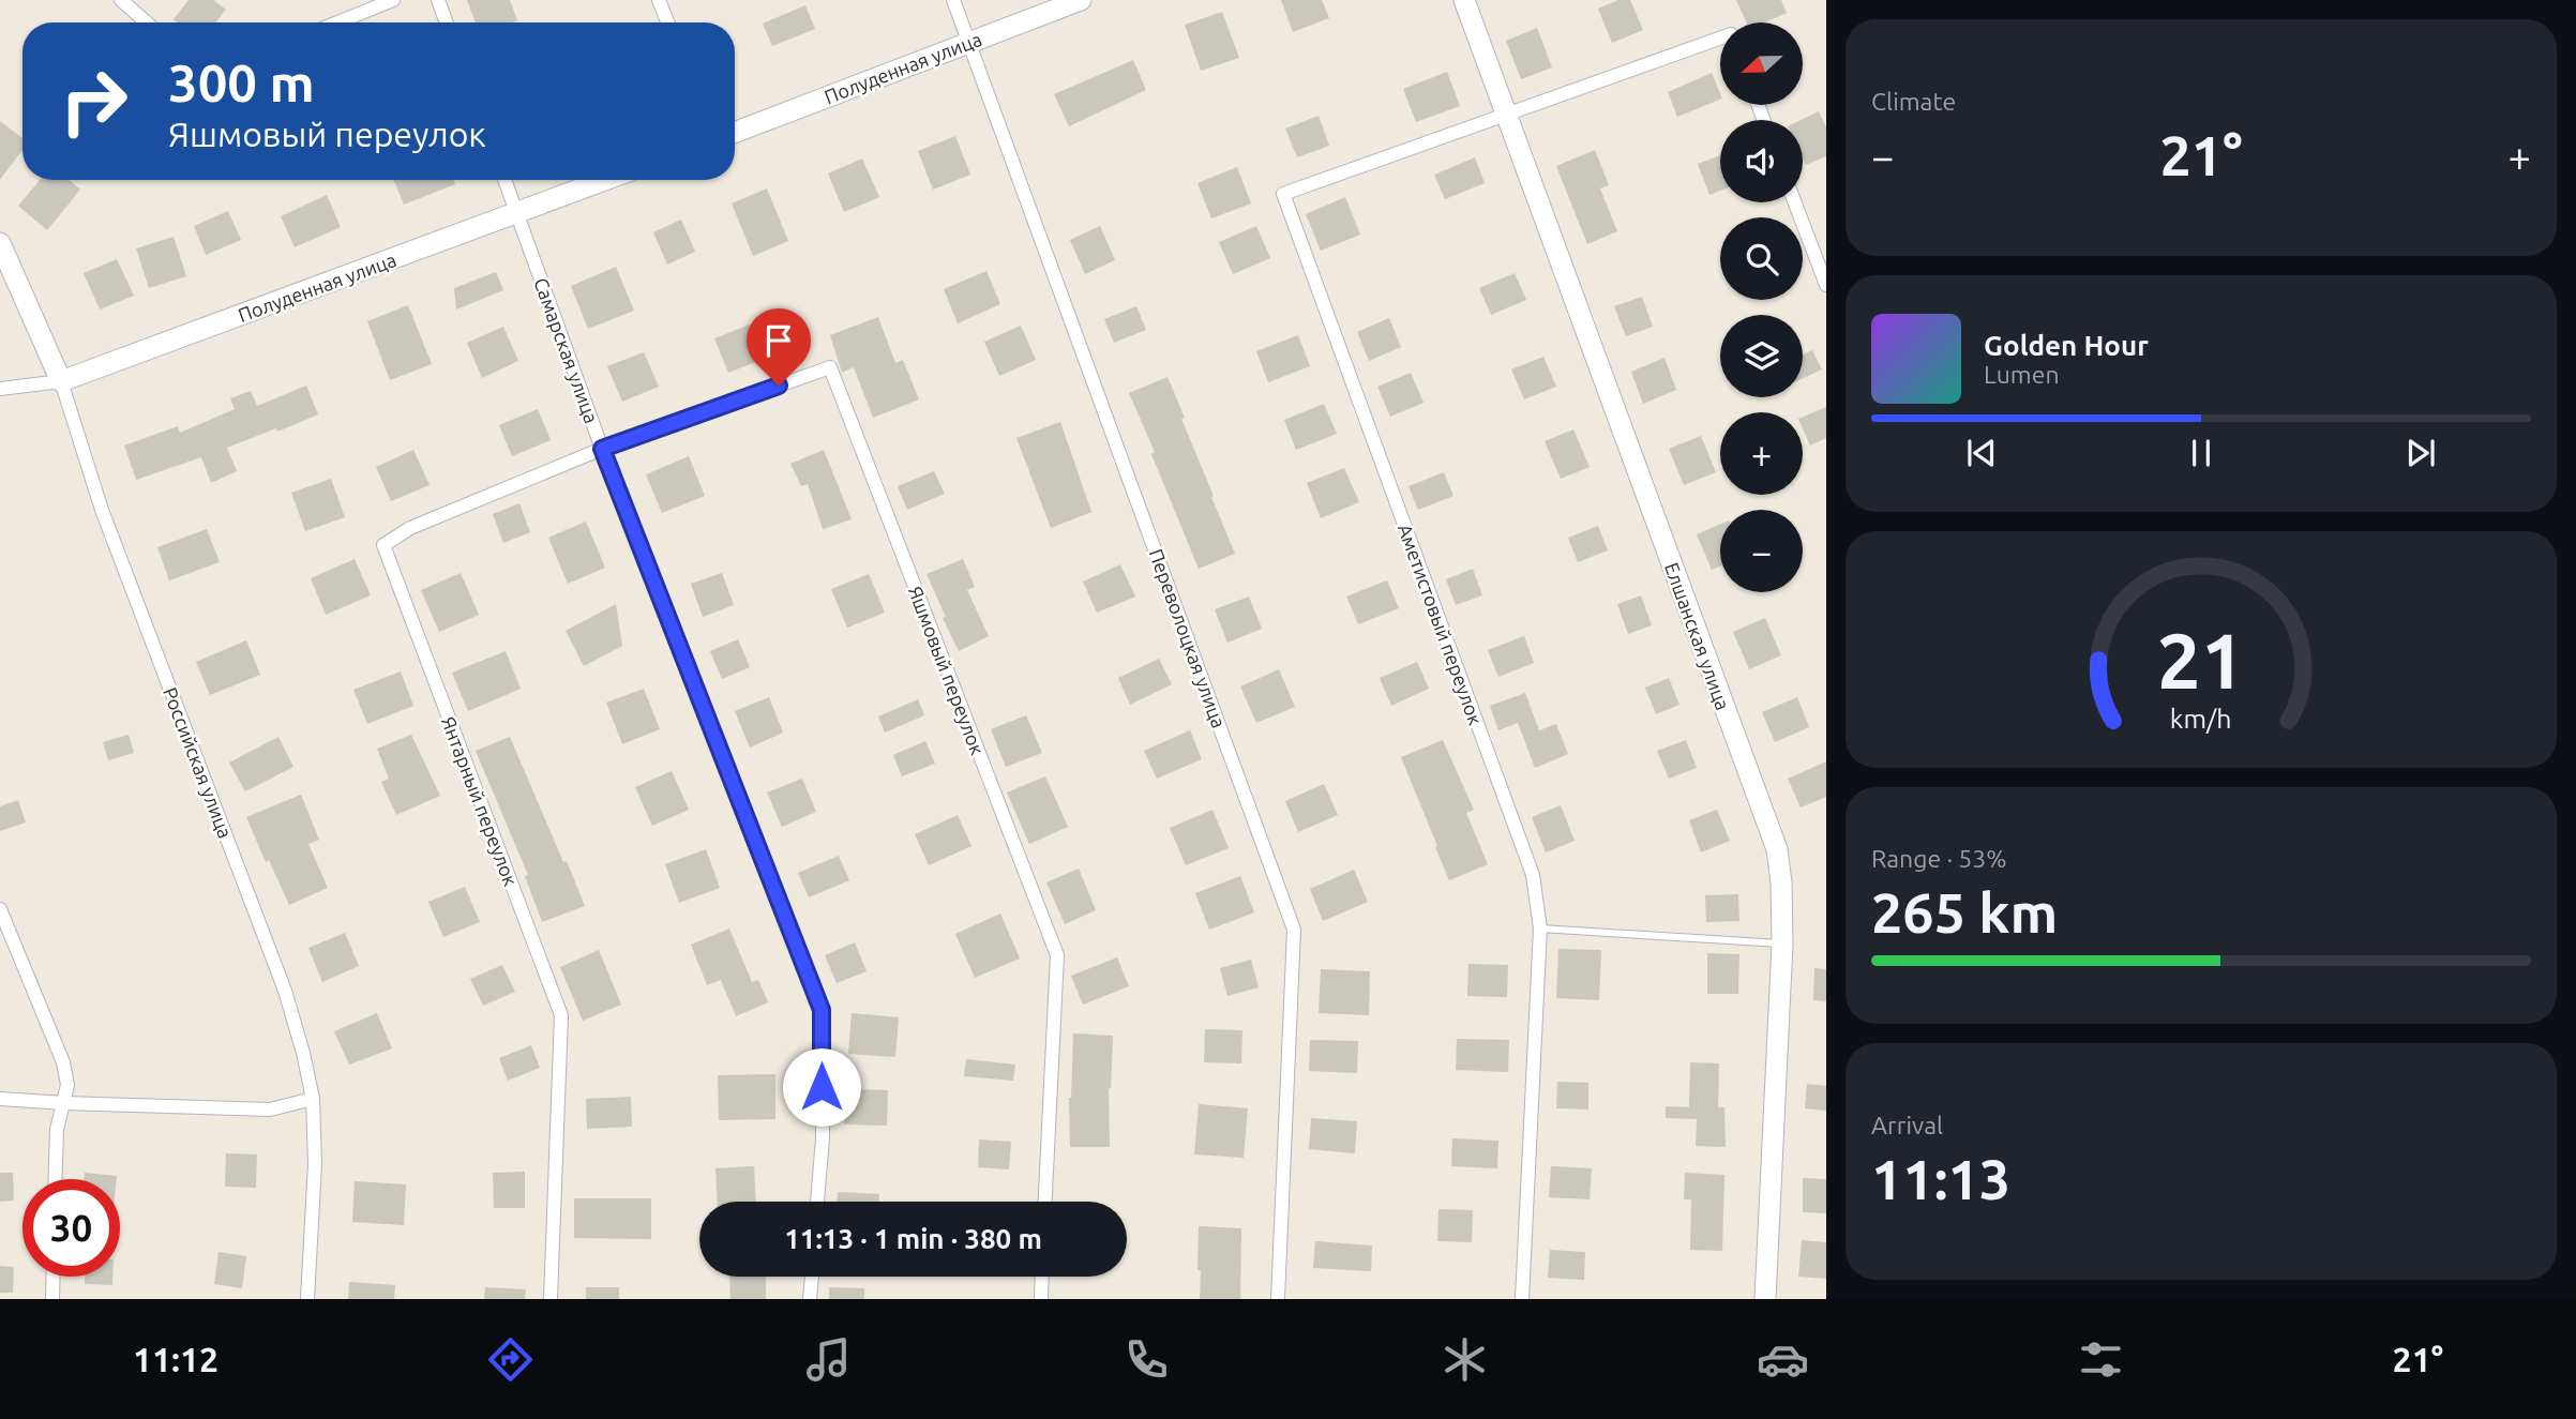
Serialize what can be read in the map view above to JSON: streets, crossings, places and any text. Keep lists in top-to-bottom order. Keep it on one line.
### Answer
{"streets":{"street":["Полуденная улица","Самарская улица","Аметистовый переулок","Елшанская улица","Переволоцкая улица","Яшмовый переулок","Российская улица","Янтарный переулок"]},"crossings":[["Полуденная улица","Самарская улица"],["Полуденная улица","Переволоцкая улица"],["Полуденная улица","Российская улица"],["Самарская улица","Яшмовый переулок"],["Самарская улица","Янтарный переулок"],["Аметистовый переулок","Елшанская улица"],["Яшмовый переулок","Янтарный переулок"]],"north":"left","page":{"tile":["Climate",["Range · 53%","265 km"],["Arrival","11:13"]],"map_buttons":["+","−"],"turn":["300 m","Яшмовый переулок"],"heat":["−","21°","+"],"song":["Golden Hour","Lumen"],"limit":"30","trip":"11:13 · 1 min · 380 m","tabs":["11:12","21°"],"gauge":["21","km/h"]}}
